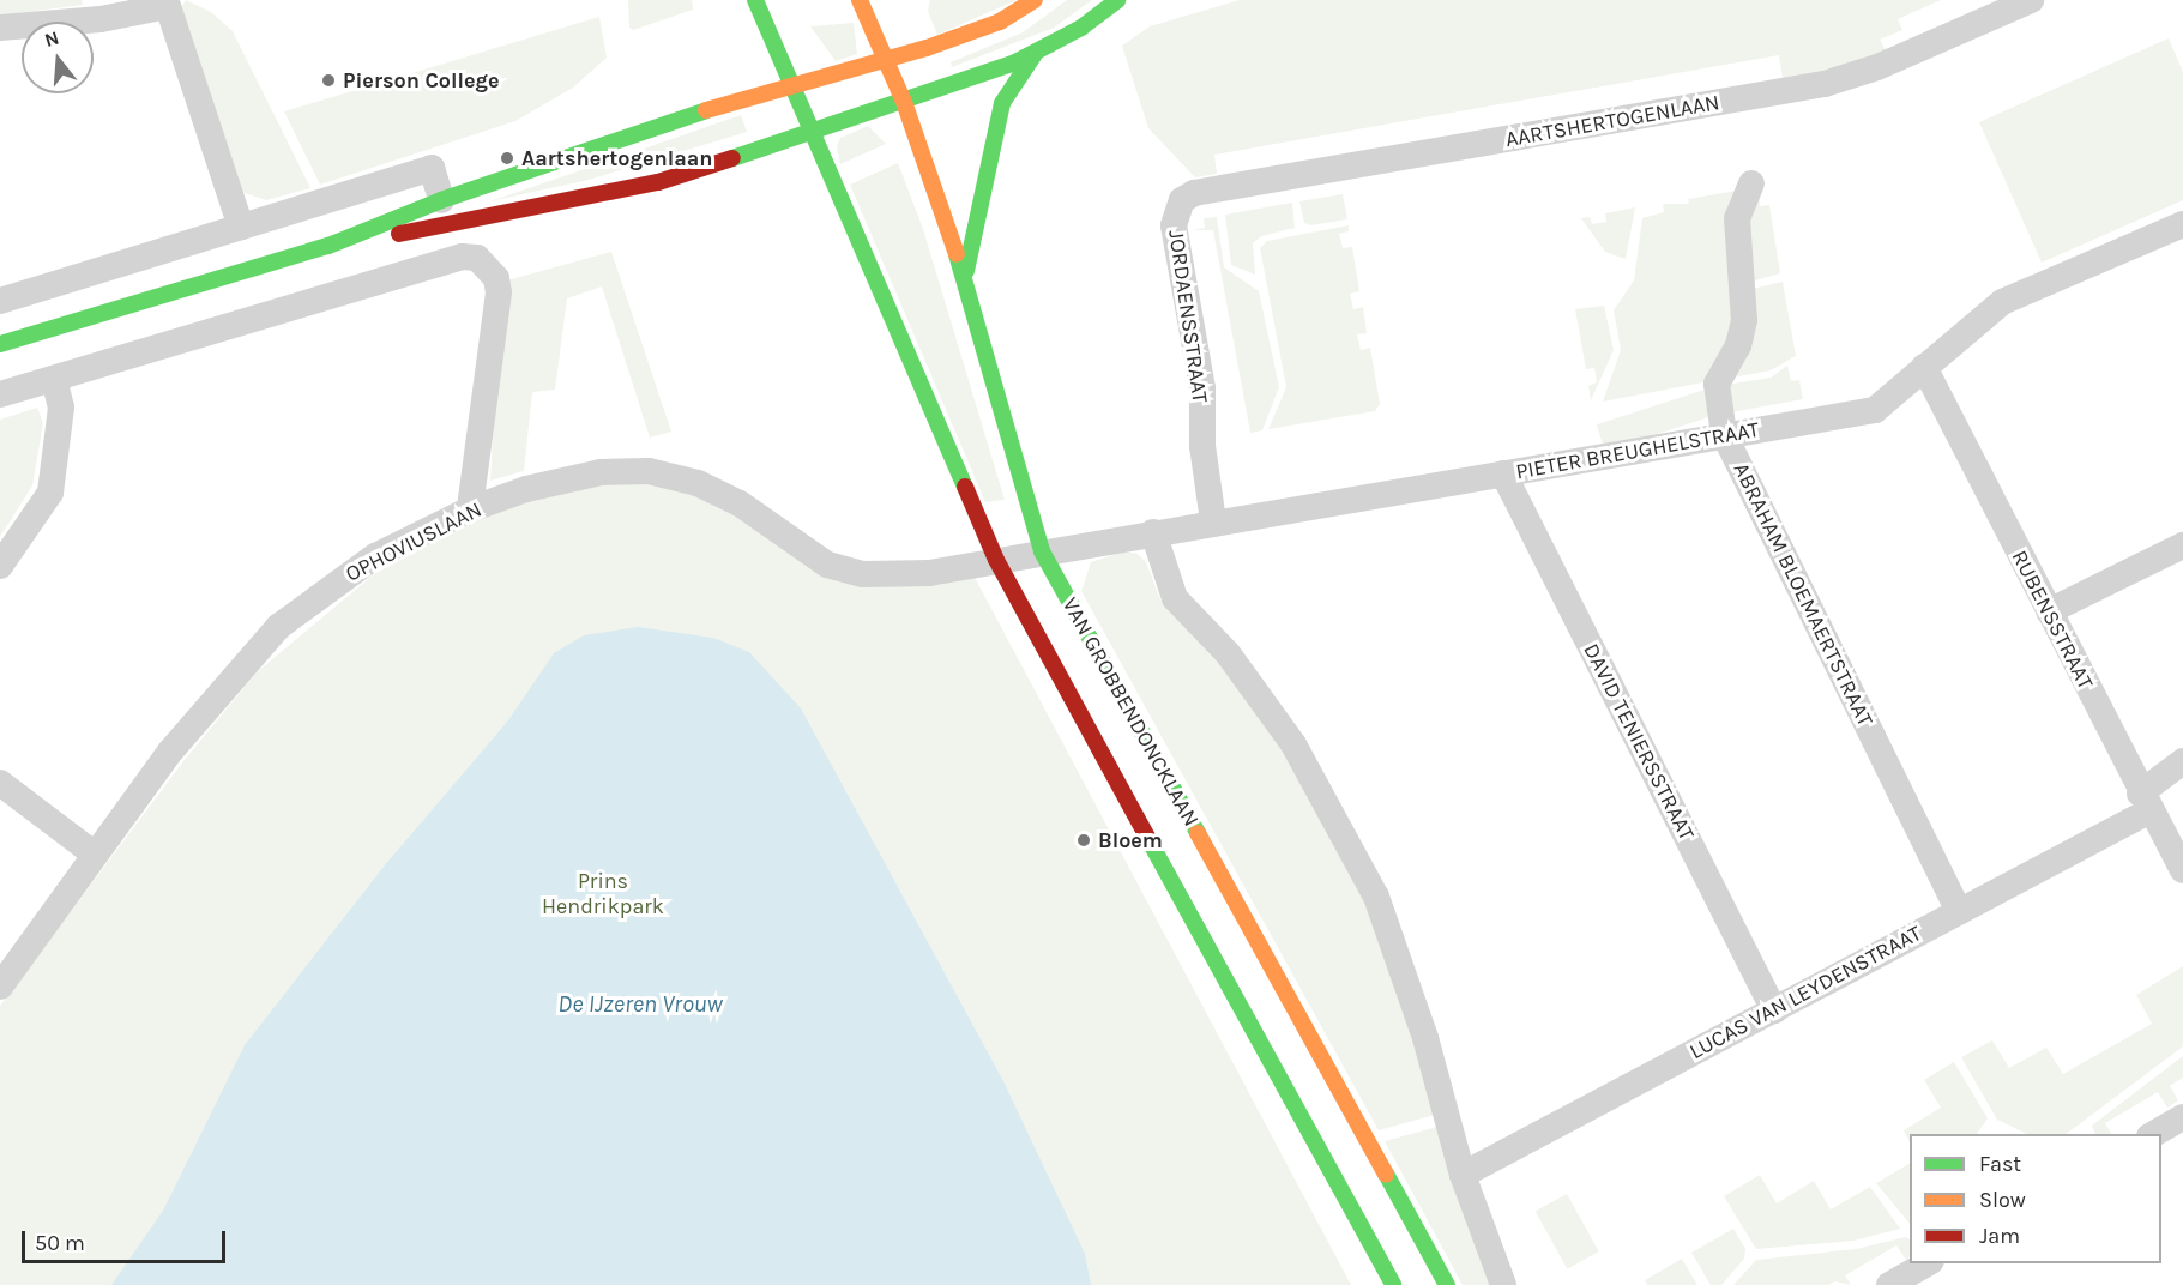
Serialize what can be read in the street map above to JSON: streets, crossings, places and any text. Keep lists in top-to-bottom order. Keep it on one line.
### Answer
{"streets":{"main road":["VAN GROBBENDONCKLAAN"],"street":["AARTSHERTOGENLAAN","JORDAENSSTRAAT","PIETER BREUGHELSTRAAT","OPHOVIUSLAAN","ABRAHAM BLOEMAERTSTRAAT","RUBENSSTRAAT","DAVID TENIERSSTRAAT","LUCAS VAN LEYDENSTRAAT"]},"crossings":[["AARTSHERTOGENLAAN","JORDAENSSTRAAT"],["JORDAENSSTRAAT","PIETER BREUGHELSTRAAT"],["PIETER BREUGHELSTRAAT","OPHOVIUSLAAN"],["PIETER BREUGHELSTRAAT","ABRAHAM BLOEMAERTSTRAAT"],["PIETER BREUGHELSTRAAT","RUBENSSTRAAT"],["PIETER BREUGHELSTRAAT","VAN GROBBENDONCKLAAN"],["PIETER BREUGHELSTRAAT","DAVID TENIERSSTRAAT"],["OPHOVIUSLAAN","VAN GROBBENDONCKLAAN"],["ABRAHAM BLOEMAERTSTRAAT","LUCAS VAN LEYDENSTRAAT"],["RUBENSSTRAAT","LUCAS VAN LEYDENSTRAAT"],["DAVID TENIERSSTRAAT","LUCAS VAN LEYDENSTRAAT"]],"water":["De IJzeren Vrouw"],"parks":["Prins Hendrikpark"],"places":["Pierson College","Aartshertogenlaan","Bloem"],"legend":["Fast","Slow","Jam"],"scale_bar":"50 m","north":"top"}
